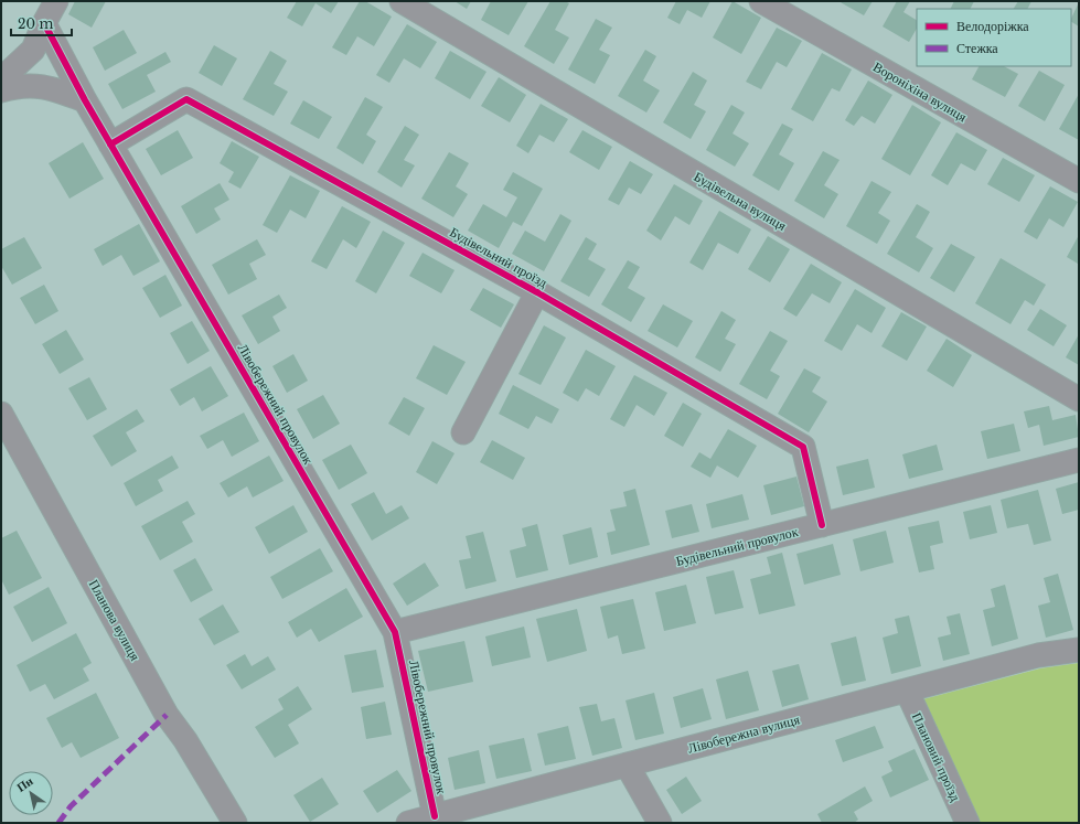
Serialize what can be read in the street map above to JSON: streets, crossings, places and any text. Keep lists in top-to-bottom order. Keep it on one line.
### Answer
{"streets":{"street":["Вороніхіна вулиця","Будівельна вулиця","Будівельний проїзд","Лівобережний провулок","Будівельний провулок","Планова вулиця","Лівобережна вулиця","Плановий проїзд"]},"crossings":[["Будівельний проїзд","Лівобережний провулок"],["Будівельний проїзд","Будівельний провулок"],["Лівобережний провулок","Будівельний провулок"],["Лівобережний провулок","Лівобережна вулиця"],["Лівобережна вулиця","Плановий проїзд"]],"legend":["Велодоріжка","Стежка"],"scale_bar":"20 m","north":"top left"}
